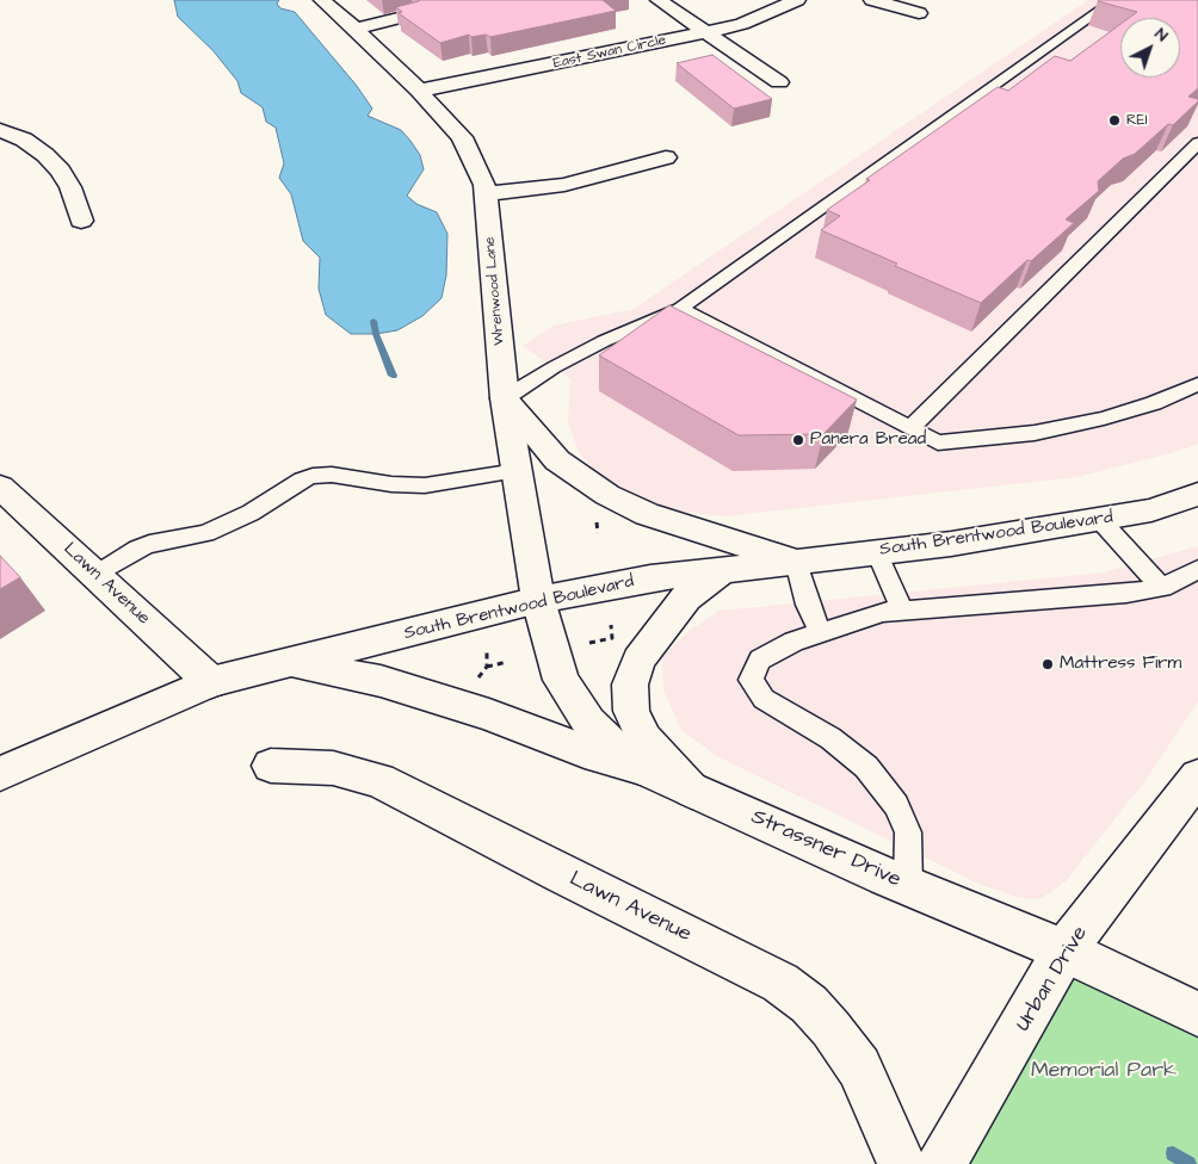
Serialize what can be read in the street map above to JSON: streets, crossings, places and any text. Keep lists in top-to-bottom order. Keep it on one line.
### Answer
{"streets":{"street":["East Swan Circle","Wrenwood Lane","South Brentwood Boulevard","Lawn Avenue","Strassner Drive","Urban Drive"]},"crossings":[["East Swan Circle","Wrenwood Lane"],["Wrenwood Lane","South Brentwood Boulevard"],["Wrenwood Lane","Strassner Drive"],["South Brentwood Boulevard","Lawn Avenue"],["South Brentwood Boulevard","Strassner Drive"],["Strassner Drive","Urban Drive"]],"parks":["Memorial Park"],"places":["REI","Panera Bread","Mattress Firm"],"north":"top right"}
